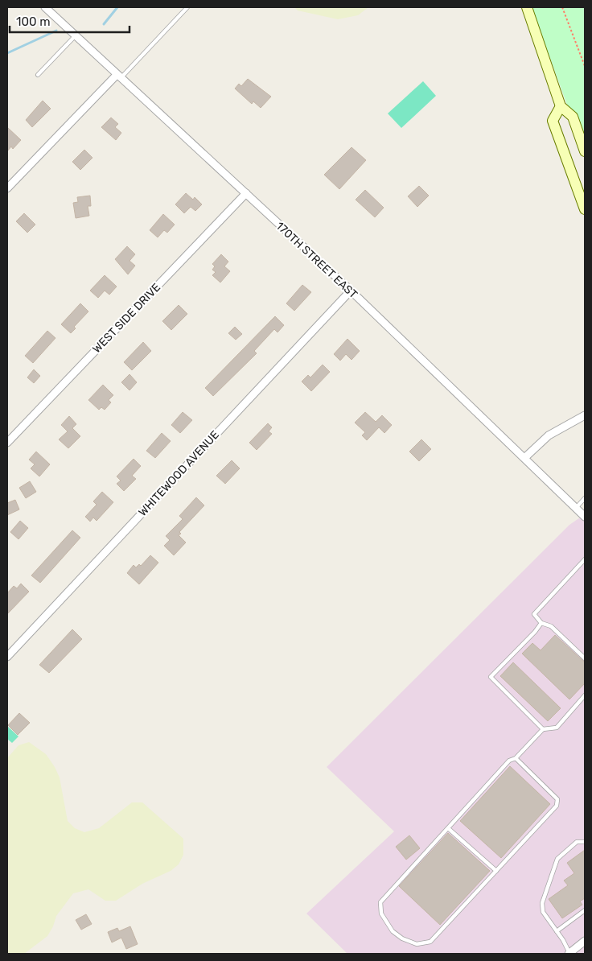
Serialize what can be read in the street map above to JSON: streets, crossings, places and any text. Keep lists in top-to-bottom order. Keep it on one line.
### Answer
{"streets":{"street":["170TH STREET EAST","WEST SIDE DRIVE","WHITEWOOD AVENUE"]},"crossings":[["170TH STREET EAST","WEST SIDE DRIVE"],["170TH STREET EAST","WHITEWOOD AVENUE"]],"scale_bar":"100 m"}
